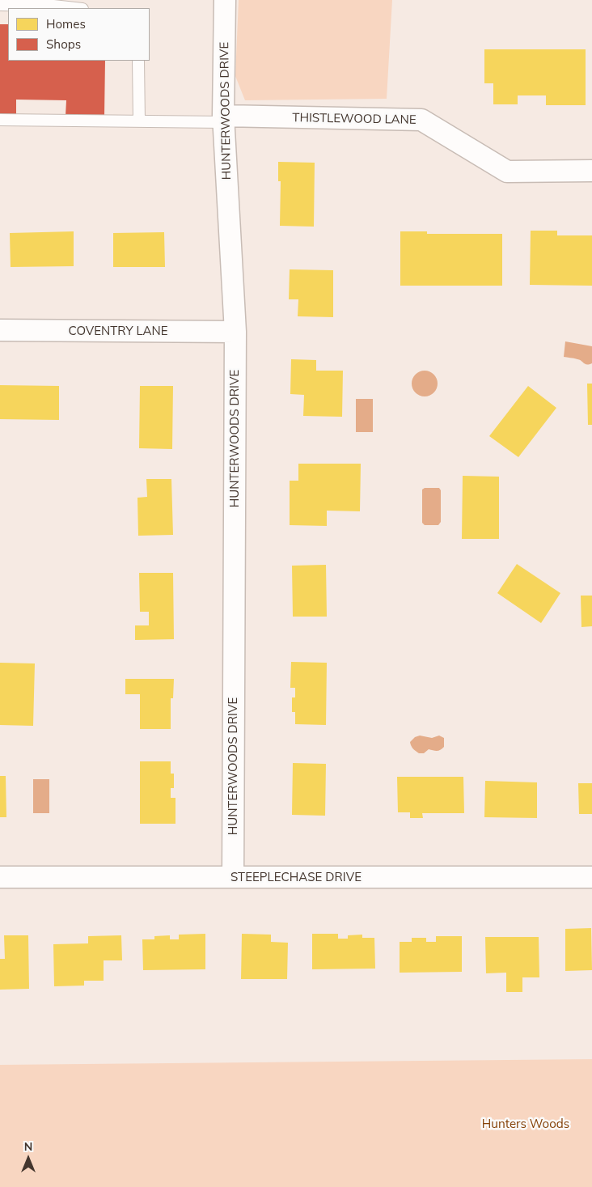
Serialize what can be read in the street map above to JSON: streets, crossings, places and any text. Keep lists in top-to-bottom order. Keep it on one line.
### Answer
{"streets":{"street":["HUNTERWOODS DRIVE","THISTLEWOOD LANE","COVENTRY LANE","STEEPLECHASE DRIVE"]},"crossings":[["HUNTERWOODS DRIVE","THISTLEWOOD LANE"],["HUNTERWOODS DRIVE","COVENTRY LANE"],["HUNTERWOODS DRIVE","STEEPLECHASE DRIVE"]],"parks":["Hunters Woods"],"legend":["Homes","Shops"],"north":"top"}
